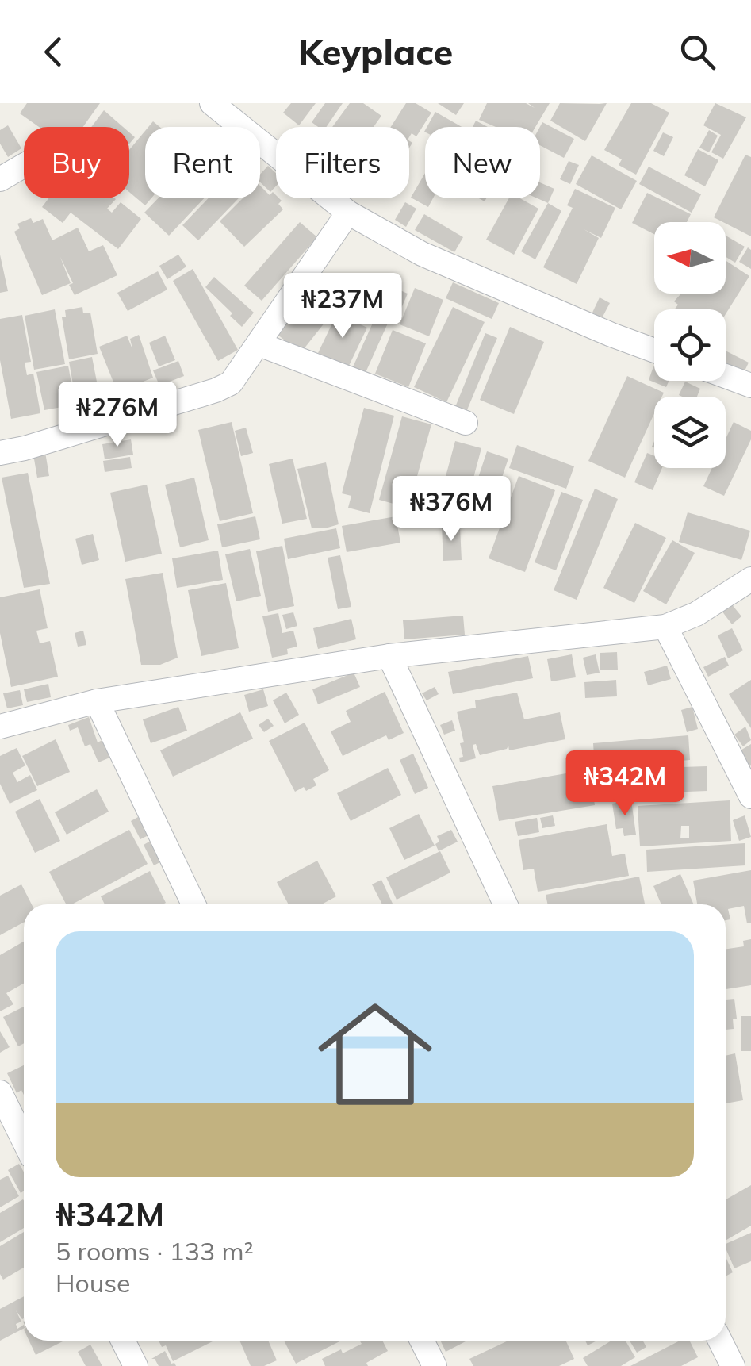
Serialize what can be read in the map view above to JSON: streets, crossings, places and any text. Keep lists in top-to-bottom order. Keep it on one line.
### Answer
{"north":"left","page":{"header":"Keyplace","chip":["Buy","Rent","Filters","New"],"price":["₦237M","₦276M","₦376M","₦342M"],"list":[{"name":"₦342M","note":"5 rooms · 133 m² · House"}]}}
